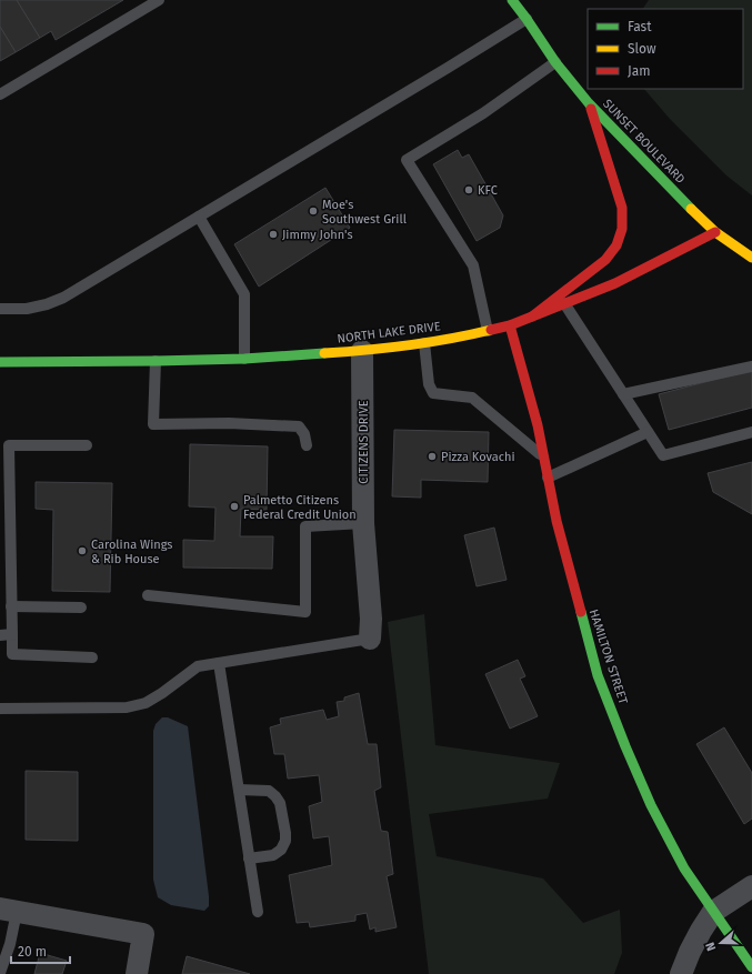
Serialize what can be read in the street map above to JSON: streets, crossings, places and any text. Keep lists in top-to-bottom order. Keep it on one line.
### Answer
{"streets":{"main road":["SUNSET BOULEVARD","NORTH LAKE DRIVE","HAMILTON STREET"],"street":["CITIZENS DRIVE"]},"crossings":[["SUNSET BOULEVARD","NORTH LAKE DRIVE"],["NORTH LAKE DRIVE","CITIZENS DRIVE"],["NORTH LAKE DRIVE","HAMILTON STREET"]],"places":["KFC","Moe's Southwest Grill","Jimmy John's","Pizza Kovachi","Palmetto Citizens Federal Credit Union","Carolina Wings & Rib House"],"legend":["Fast","Slow","Jam"],"scale_bar":"20 m","north":"left"}
